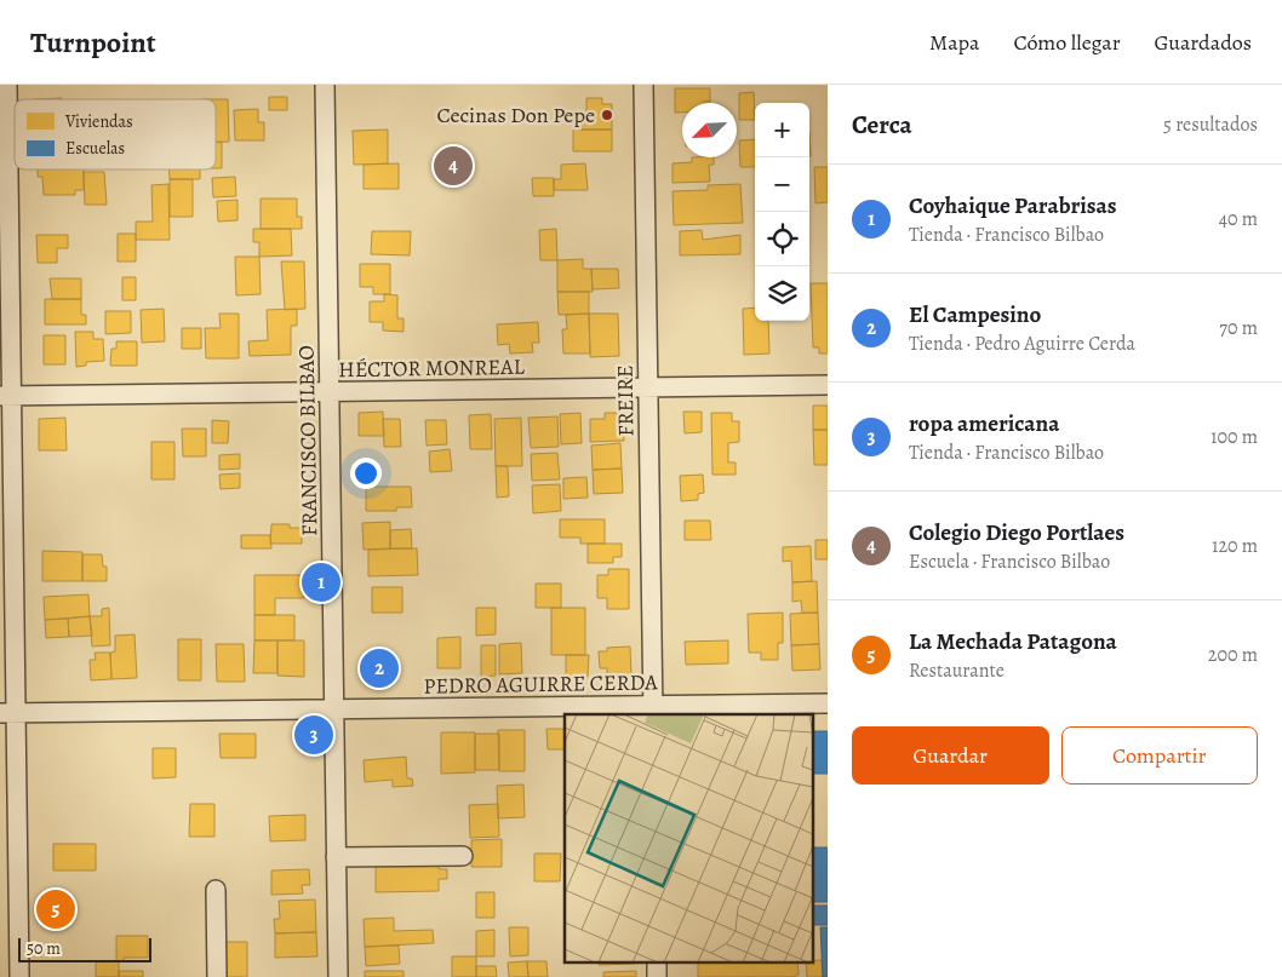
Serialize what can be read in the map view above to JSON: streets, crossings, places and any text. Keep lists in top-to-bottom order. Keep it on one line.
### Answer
{"streets":{"street":["HÉCTOR MONREAL","FREIRE","FRANCISCO BILBAO","PEDRO AGUIRRE CERDA"]},"crossings":[["HÉCTOR MONREAL","FREIRE"],["HÉCTOR MONREAL","FRANCISCO BILBAO"],["FREIRE","PEDRO AGUIRRE CERDA"],["FRANCISCO BILBAO","PEDRO AGUIRRE CERDA"]],"places":["Cecinas Don Pepe"],"legend":["Viviendas","Escuelas"],"scale_bar":"50 m","north":"bottom left","page":{"header":"Turnpoint","nav":["Mapa","Cómo llegar","Guardados"],"heading":["Cerca","5 resultados"],"map_buttons":["+","−"],"pins":["4","1","2","3","5"],"list":[{"mark":"1","name":"Coyhaique Parabrisas","note":"Tienda · Francisco Bilbao","value":"40 m"},{"mark":"2","name":"El Campesino","note":"Tienda · Pedro Aguirre Cerda","value":"70 m"},{"mark":"3","name":"ropa americana","note":"Tienda · Francisco Bilbao","value":"100 m"},{"mark":"4","name":"Colegio Diego Portlaes","note":"Escuela · Francisco Bilbao","value":"120 m"},{"mark":"5","name":"La Mechada Patagona","note":"Restaurante","value":"200 m"}],"buttons":["Guardar","Compartir"],"scale":"50 m"}}
